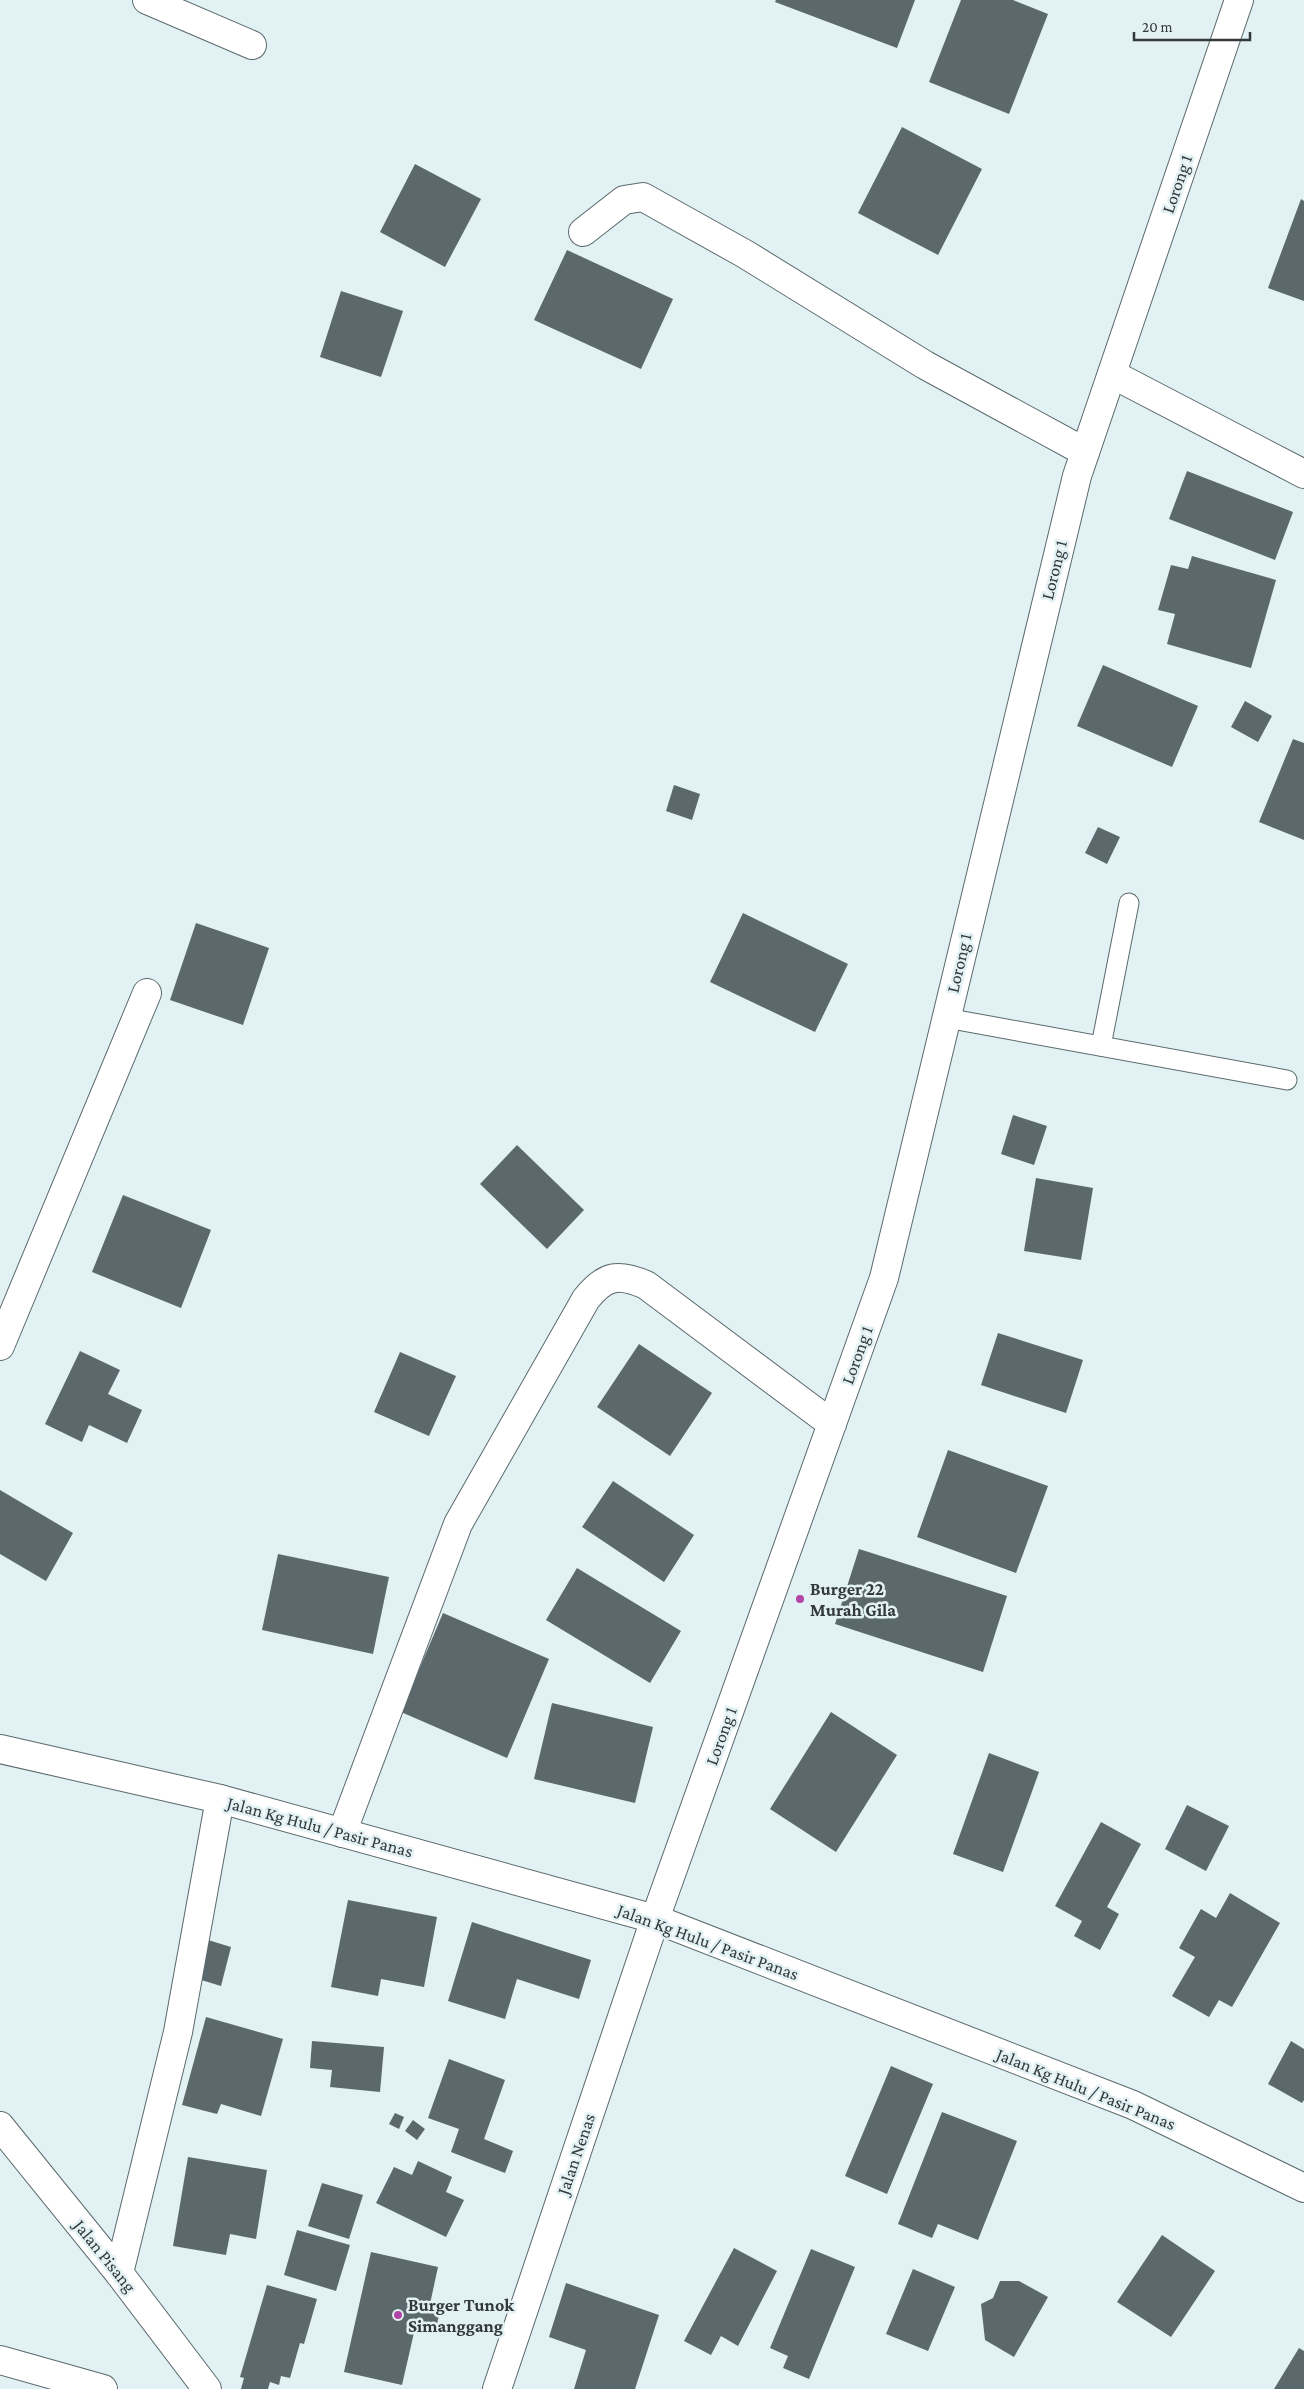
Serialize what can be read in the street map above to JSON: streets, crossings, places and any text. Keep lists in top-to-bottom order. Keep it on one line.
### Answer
{"streets":{"street":["Lorong 1","Jalan Kg Hulu / Pasir Panas","Jalan Nenas","Jalan Pisang"]},"crossings":[["Lorong 1","Jalan Kg Hulu / Pasir Panas"],["Lorong 1","Jalan Nenas"],["Jalan Kg Hulu / Pasir Panas","Jalan Nenas"]],"places":["Burger 22 Murah Gila","Burger Tunok Simanggang"],"scale_bar":"20 m"}
